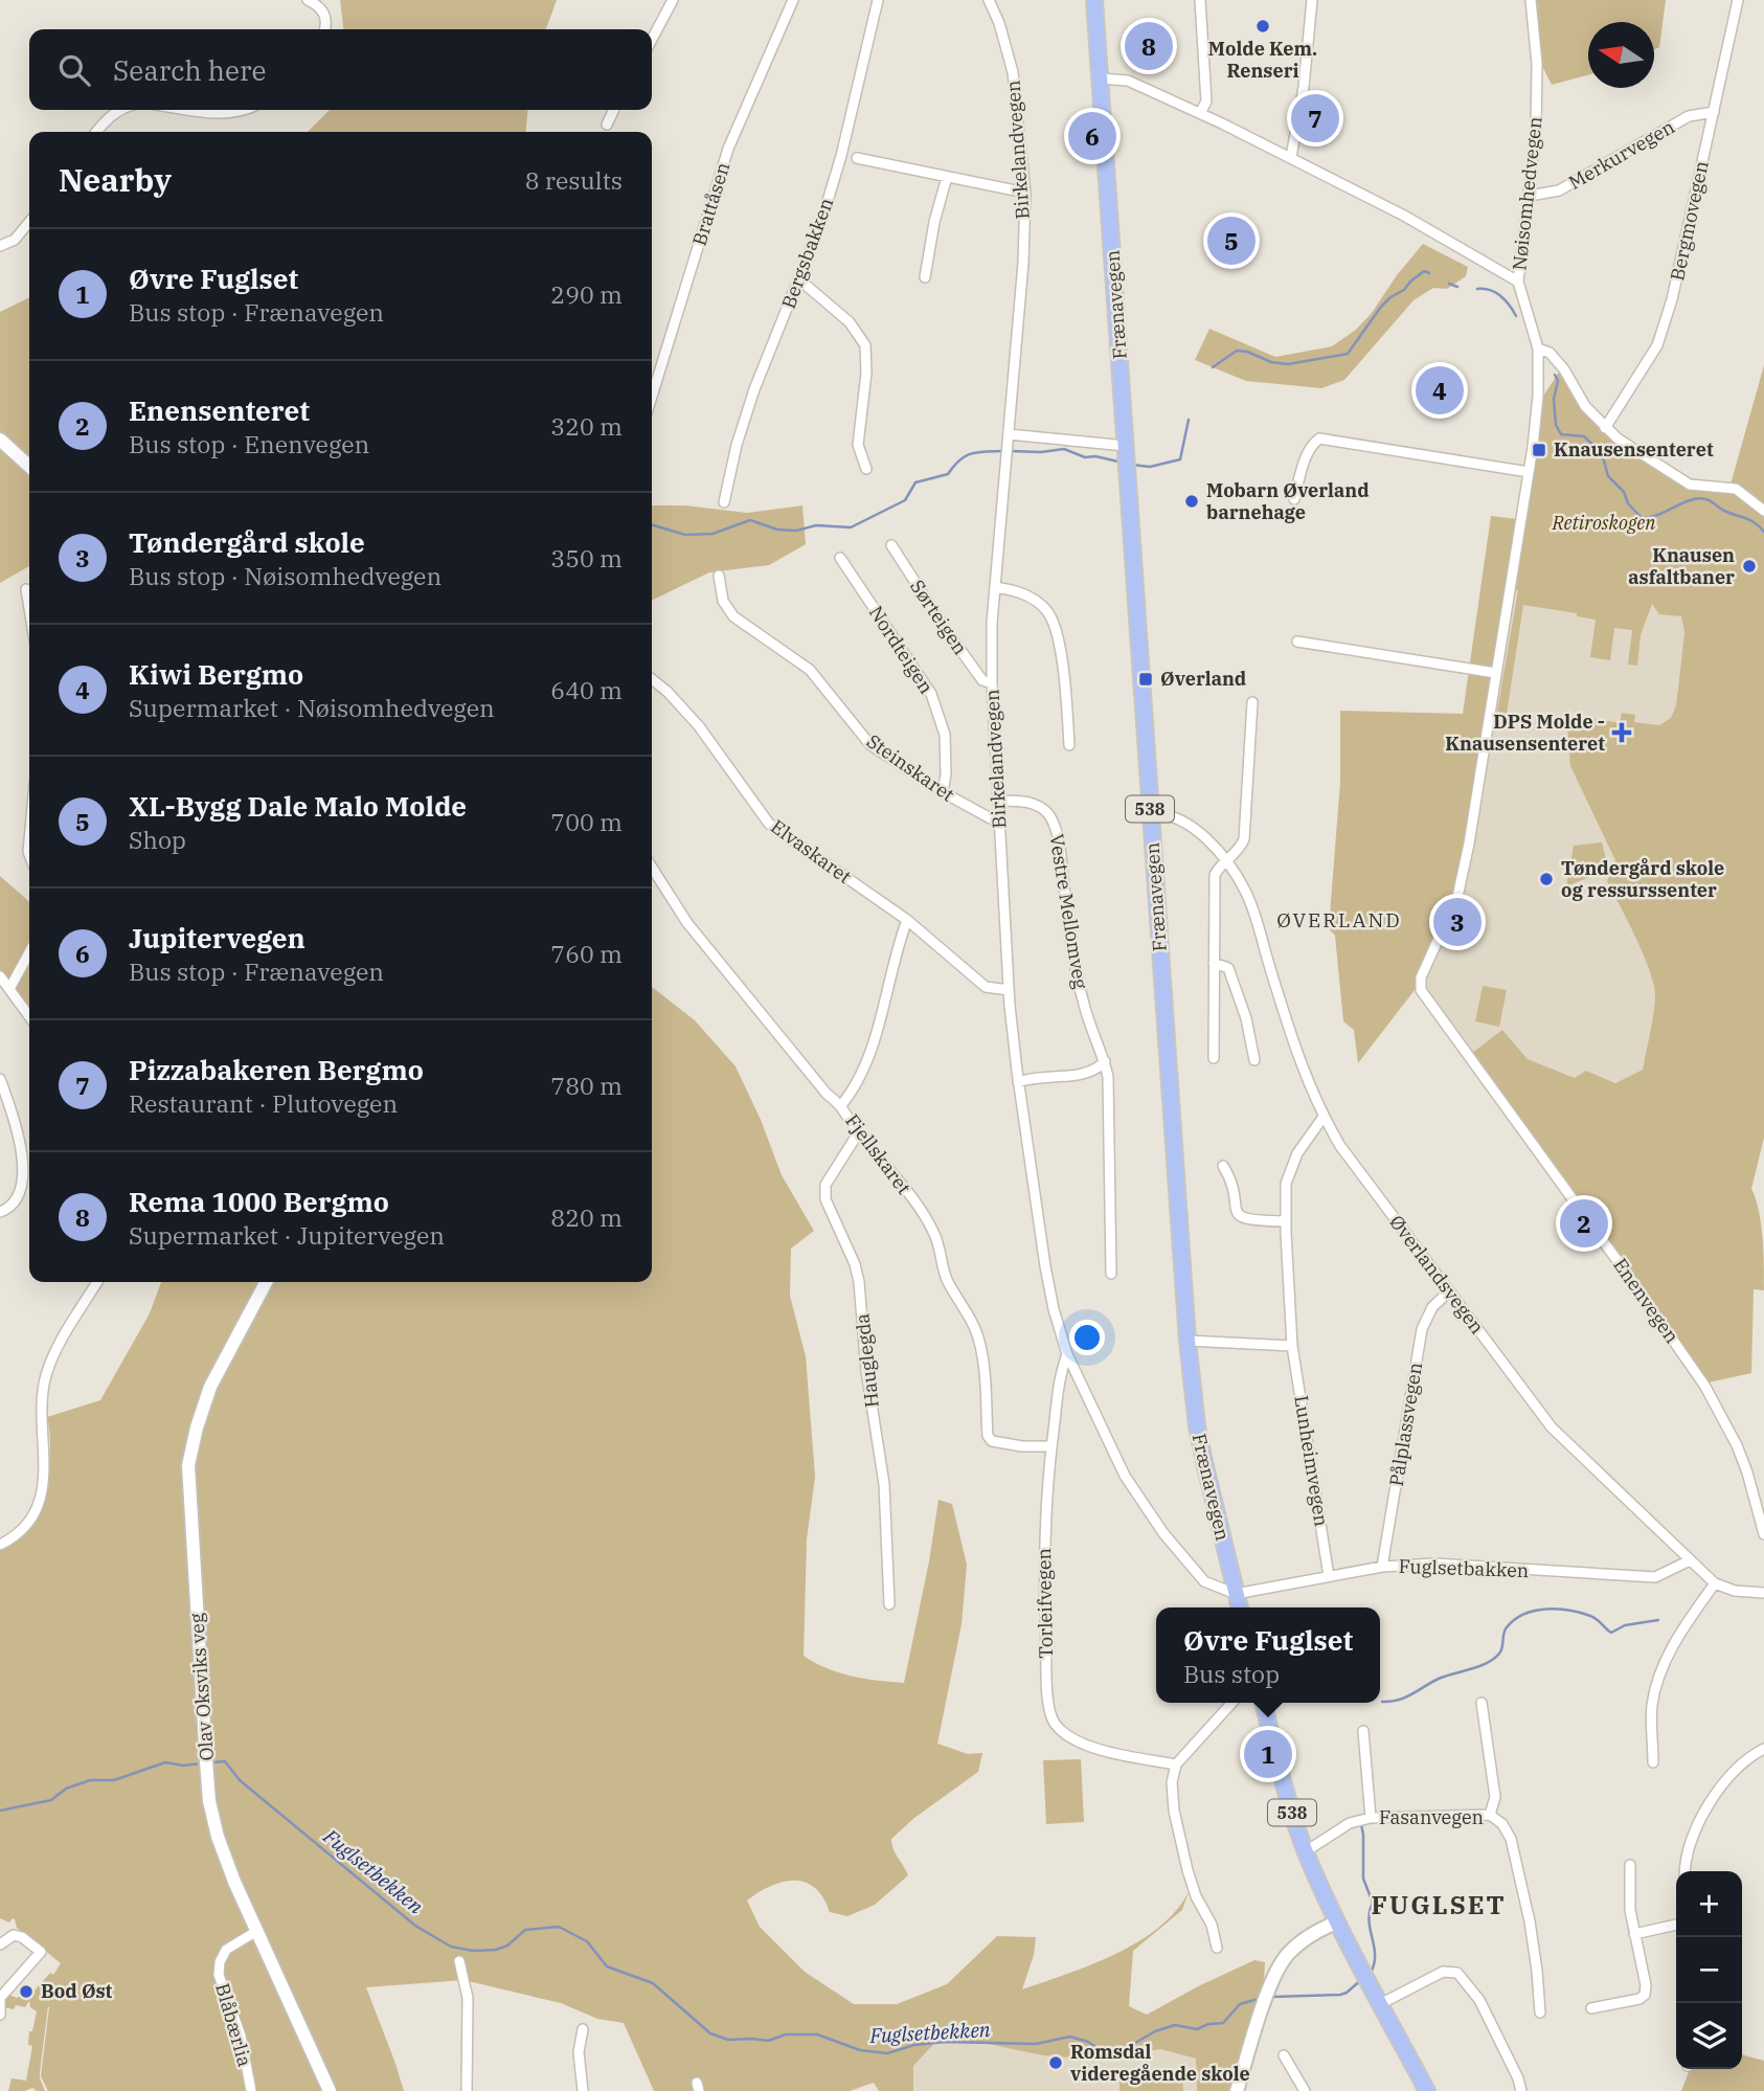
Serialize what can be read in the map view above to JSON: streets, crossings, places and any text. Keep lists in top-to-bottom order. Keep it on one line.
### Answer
{"streets":{"main road":["Frænavegen","538"],"street":["Birkelandvegen","Merkurvegen","Nøisomhedvegen","Brattåsen","Bergmovegen","Bergsbakken","Sørteigen","Nordteigen","Steinskaret","Elvaskaret","Vestre Mellomveg","Fjellskaret","Øverlandsvegen","Enenvegen","Hauglegda","Pålplassvegen","Lunheimvegen","Fuglsetbakken","Torleifvegen","Olav Oksviks veg","Fasanvegen","Blåbærlia"]},"crossings":[["Birkelandvegen","Frænavegen"],["Birkelandvegen","Sørteigen"],["Birkelandvegen","Steinskaret"],["Birkelandvegen","Elvaskaret"],["Birkelandvegen","Vestre Mellomveg"],["Birkelandvegen","Fuglsetbakken"],["Birkelandvegen","Torleifvegen"],["Merkurvegen","Nøisomhedvegen"],["Merkurvegen","Bergmovegen"],["Nøisomhedvegen","Enenvegen"],["Frænavegen","Øverlandsvegen"],["Frænavegen","Fuglsetbakken"],["Nordteigen","Steinskaret"],["538","Fasanvegen"],["Fjellskaret","Hauglegda"],["Fjellskaret","Torleifvegen"],["Øverlandsvegen","Pålplassvegen"],["Øverlandsvegen","Lunheimvegen"],["Øverlandsvegen","Fuglsetbakken"],["Pålplassvegen","Fuglsetbakken"],["Lunheimvegen","Fuglsetbakken"],["Olav Oksviks veg","Blåbærlia"]],"districts":["ØVERLAND","FUGLSET"],"water":["Fuglsetbekken"],"parks":["Retiroskogen"],"places":{"other":["Molde Kem. Renseri","Mobarn Øverland barnehage","Knausen asfaltbaner","Tøndergård skole og ressurssenter","Bod Øst","Romsdal videregående skole"],"transit":["Knausensenteret","Øverland"],"health":["DPS Molde - Knausensenteret"]},"north":"left","page":{"pins":["8","7","6","5","4","3","2","1"],"search":"Search here","heading":["Nearby","8 results"],"list":[{"mark":"1","name":"Øvre Fuglset","note":"Bus stop · Frænavegen","value":"290 m"},{"mark":"2","name":"Enensenteret","note":"Bus stop · Enenvegen","value":"320 m"},{"mark":"3","name":"Tøndergård skole","note":"Bus stop · Nøisomhedvegen","value":"350 m"},{"mark":"4","name":"Kiwi Bergmo","note":"Supermarket · Nøisomhedvegen","value":"640 m"},{"mark":"5","name":"XL-Bygg Dale Malo Molde","note":"Shop","value":"700 m"},{"mark":"6","name":"Jupitervegen","note":"Bus stop · Frænavegen","value":"760 m"},{"mark":"7","name":"Pizzabakeren Bergmo","note":"Restaurant · Plutovegen","value":"780 m"},{"mark":"8","name":"Rema 1000 Bergmo","note":"Supermarket · Jupitervegen","value":"820 m"}],"popup":["Øvre Fuglset","Bus stop"],"map_buttons":["+","−"]}}
